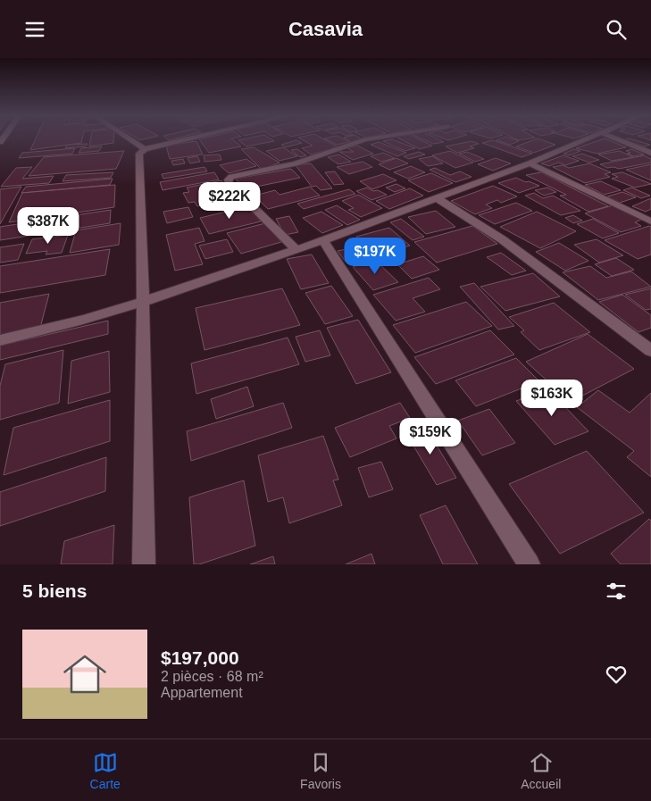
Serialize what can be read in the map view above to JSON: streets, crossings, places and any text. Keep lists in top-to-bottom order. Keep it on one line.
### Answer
{"page":{"header":"Casavia","price":["$222K","$387K","$197K","$163K","$159K"],"heading":"5 biens","list":[{"name":"$197,000","note":"2 pièces · 68 m² · Appartement"}],"tabs":["Carte","Favoris","Accueil"]}}
